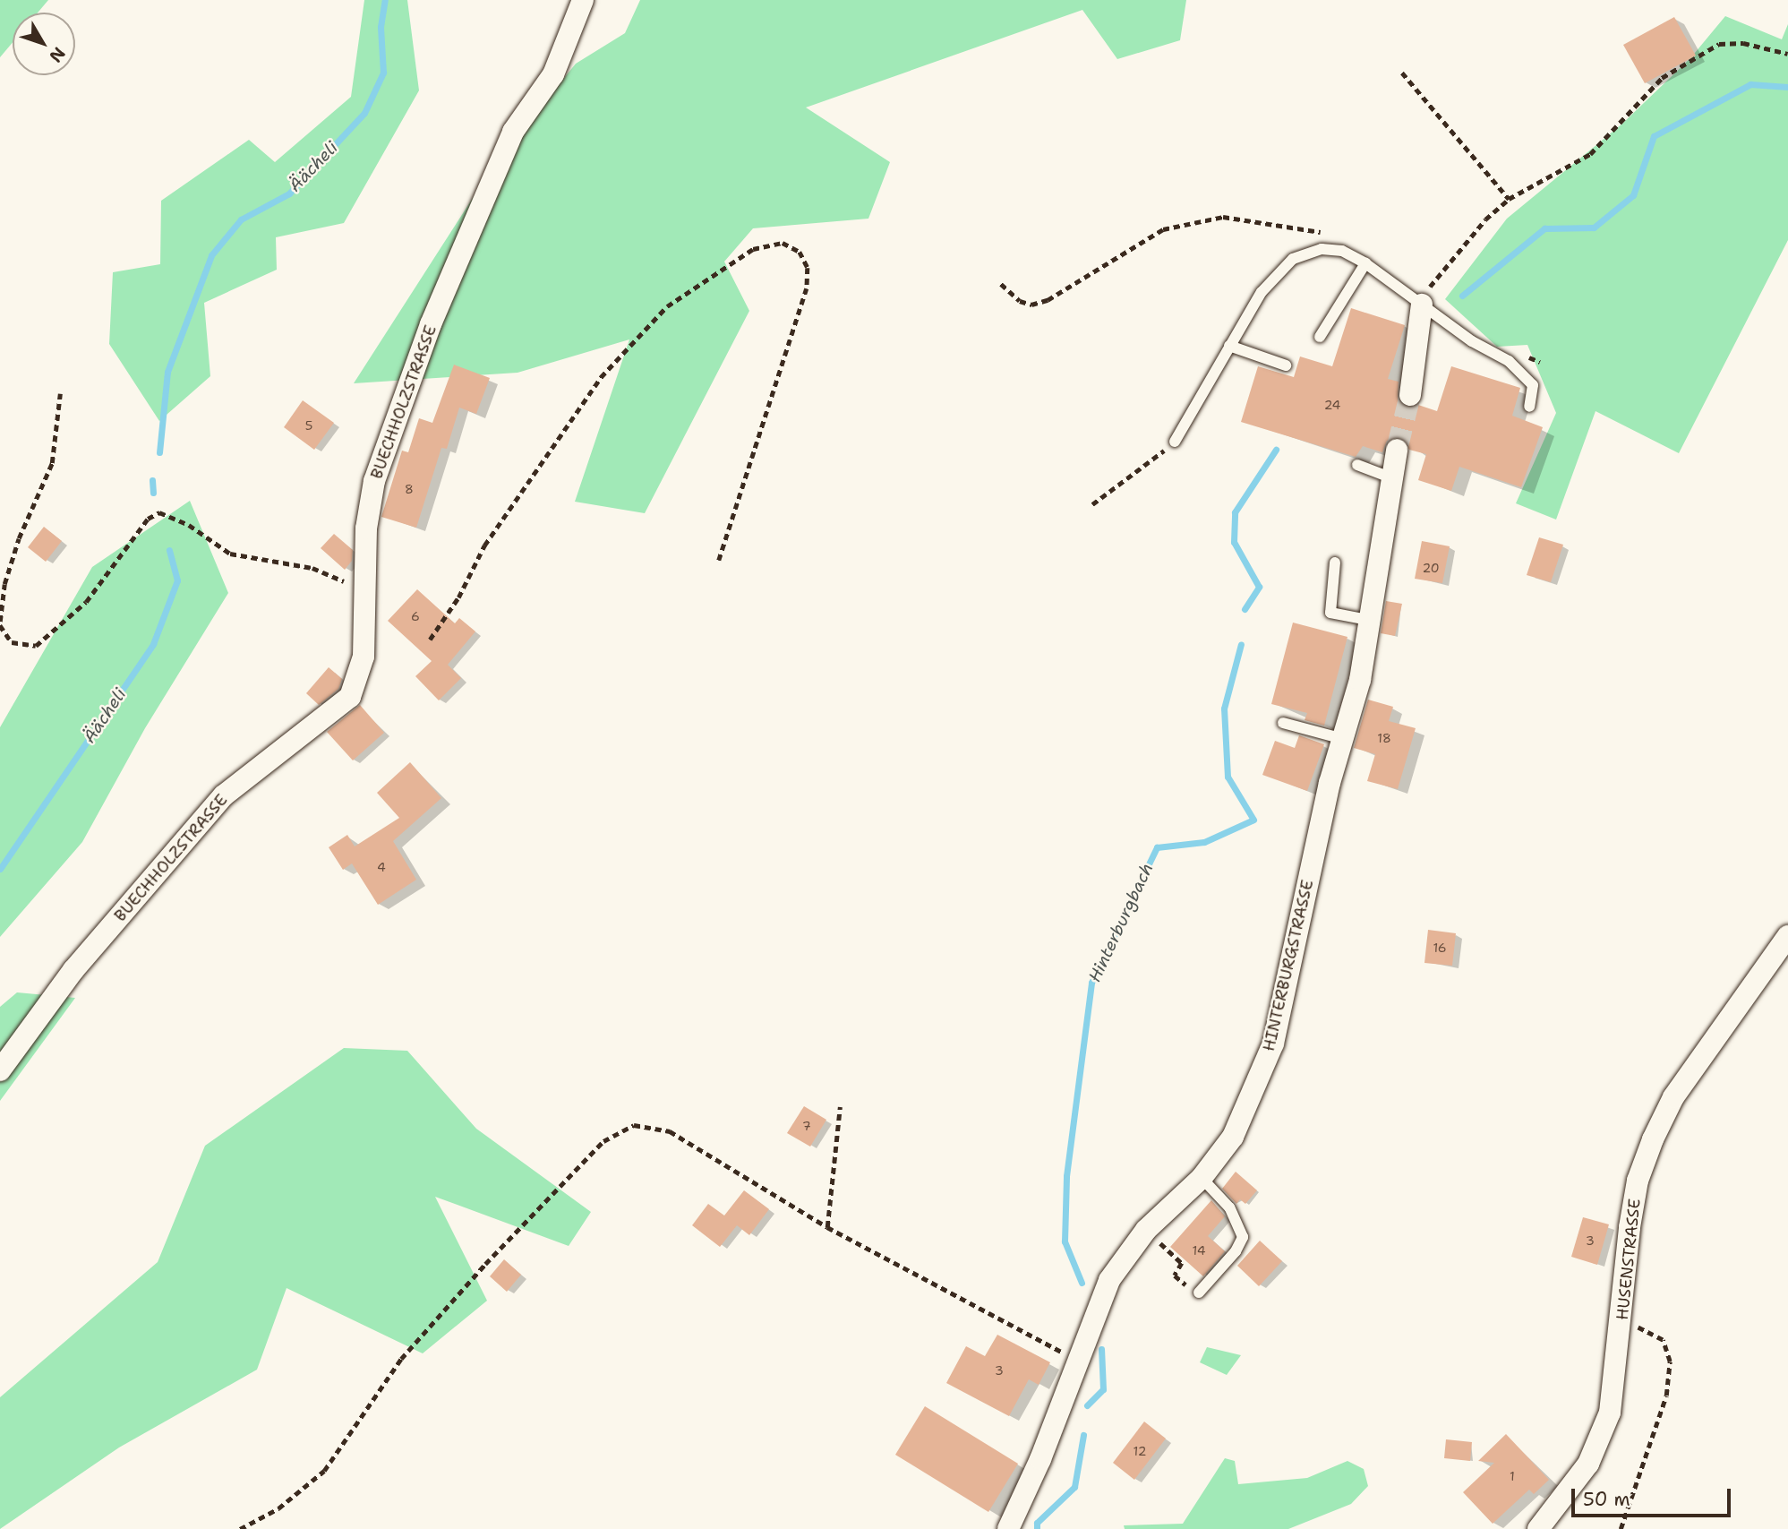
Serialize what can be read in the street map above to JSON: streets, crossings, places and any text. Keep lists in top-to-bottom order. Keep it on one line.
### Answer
{"streets":{"street":["BUECHHOLZSTRASSE","HINTERBURGSTRASSE","HUSENSTRASSE"]},"water":["Äächeli","Hinterburgbach"],"house_numbers":["24","5","8","20","6","18","4","16","7","3","14","3","12","1"],"scale_bar":"50 m","north":"bottom right"}
